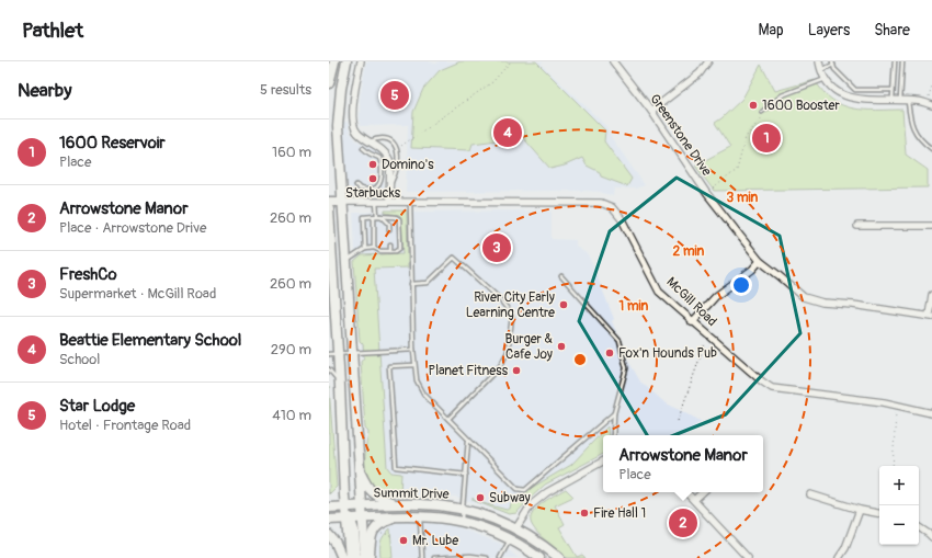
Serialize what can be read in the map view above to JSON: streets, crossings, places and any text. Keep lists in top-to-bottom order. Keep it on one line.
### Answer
{"streets":{"main road":["McGill Road","Summit Drive"],"street":["Greenstone Drive"]},"places":["1600 Booster","Domino's","Starbucks","River City Early Learning Centre","Burger & Cafe Joy","Fox'n Hounds Pub","Planet Fitness","Subway","Fire Hall 1","Mr. Lube"],"page":{"header":"Pathlet","nav":["Map","Layers","Share"],"heading":["Nearby","5 results"],"pins":["5","4","1","3","2"],"list":[{"mark":"1","name":"1600 Reservoir","note":"Place","value":"160 m"},{"mark":"2","name":"Arrowstone Manor","note":"Place · Arrowstone Drive","value":"260 m"},{"mark":"3","name":"FreshCo","note":"Supermarket · McGill Road","value":"260 m"},{"mark":"4","name":"Beattie Elementary School","note":"School","value":"290 m"},{"mark":"5","name":"Star Lodge","note":"Hotel · Frontage Road","value":"410 m"}],"popup":["Arrowstone Manor","Place"],"map_buttons":["+","−"]},"rings":["3 min","2 min","1 min"]}
